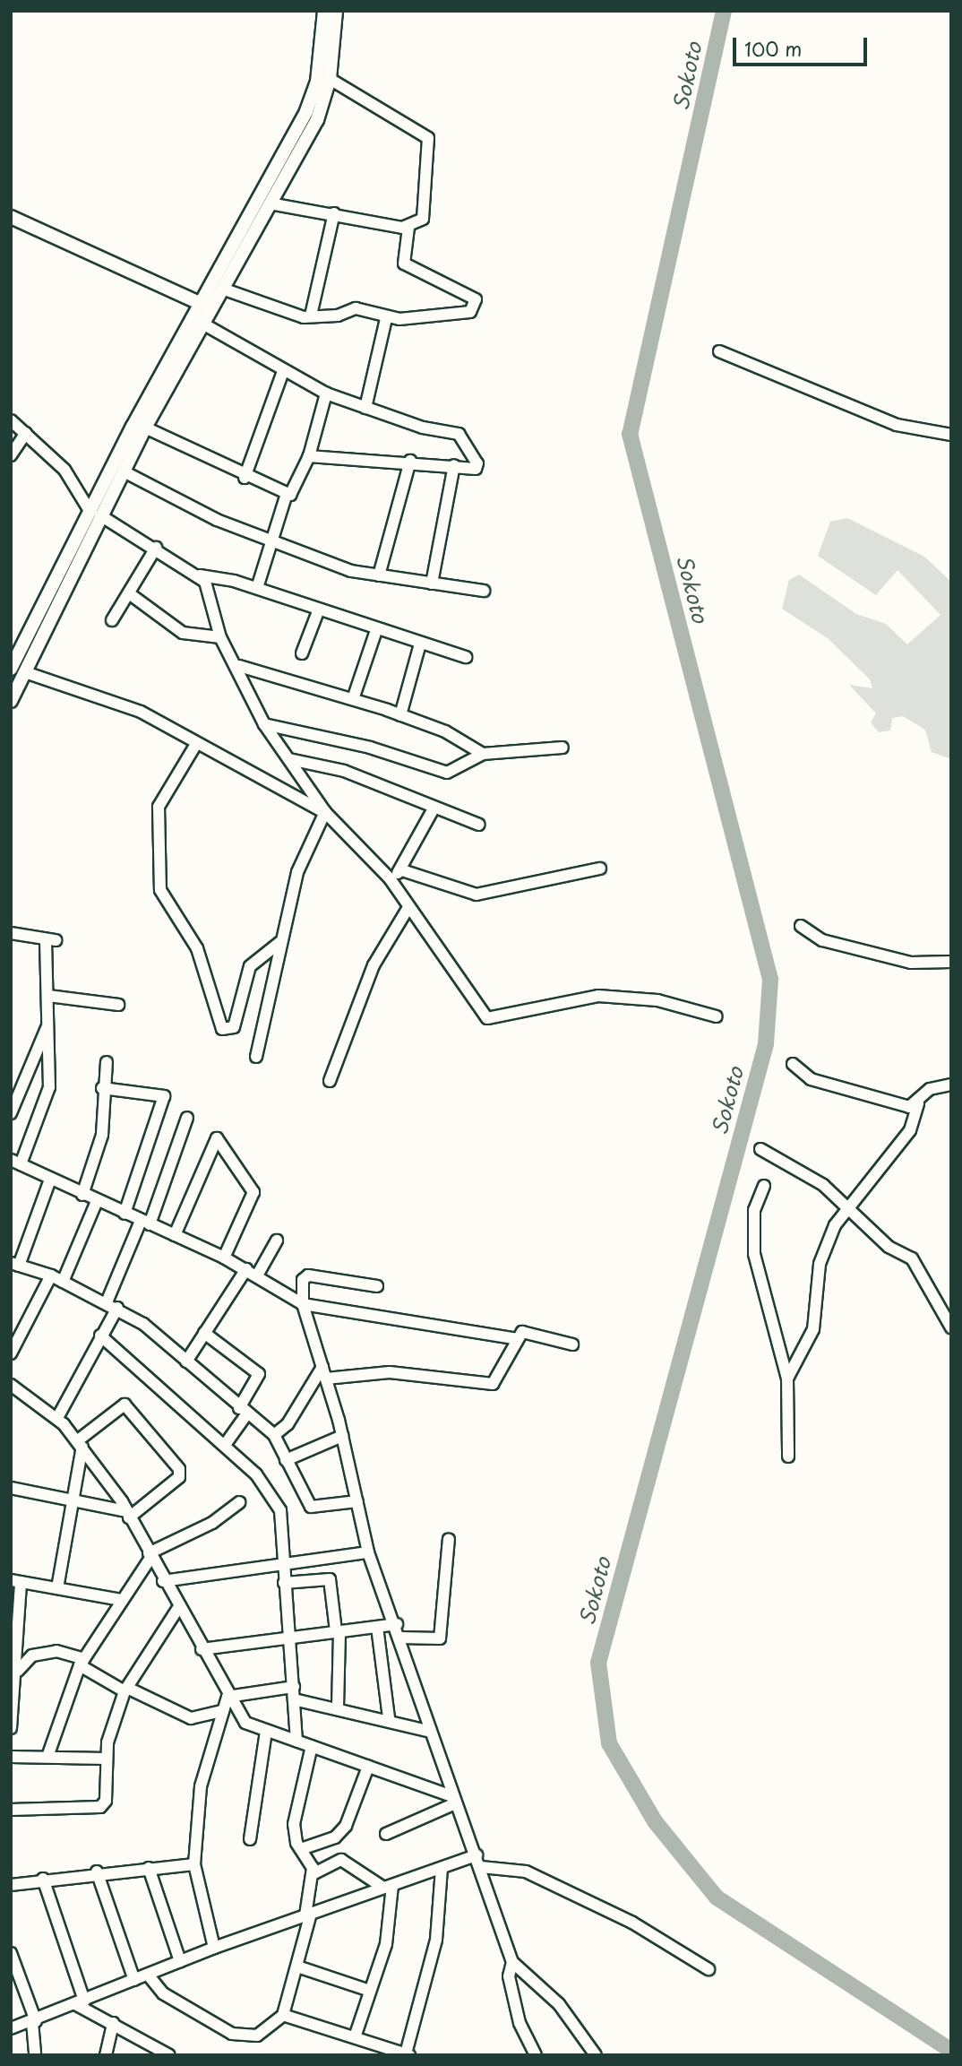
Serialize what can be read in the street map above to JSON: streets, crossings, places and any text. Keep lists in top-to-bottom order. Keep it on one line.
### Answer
{"water":["Sokoto"],"scale_bar":"100 m"}
